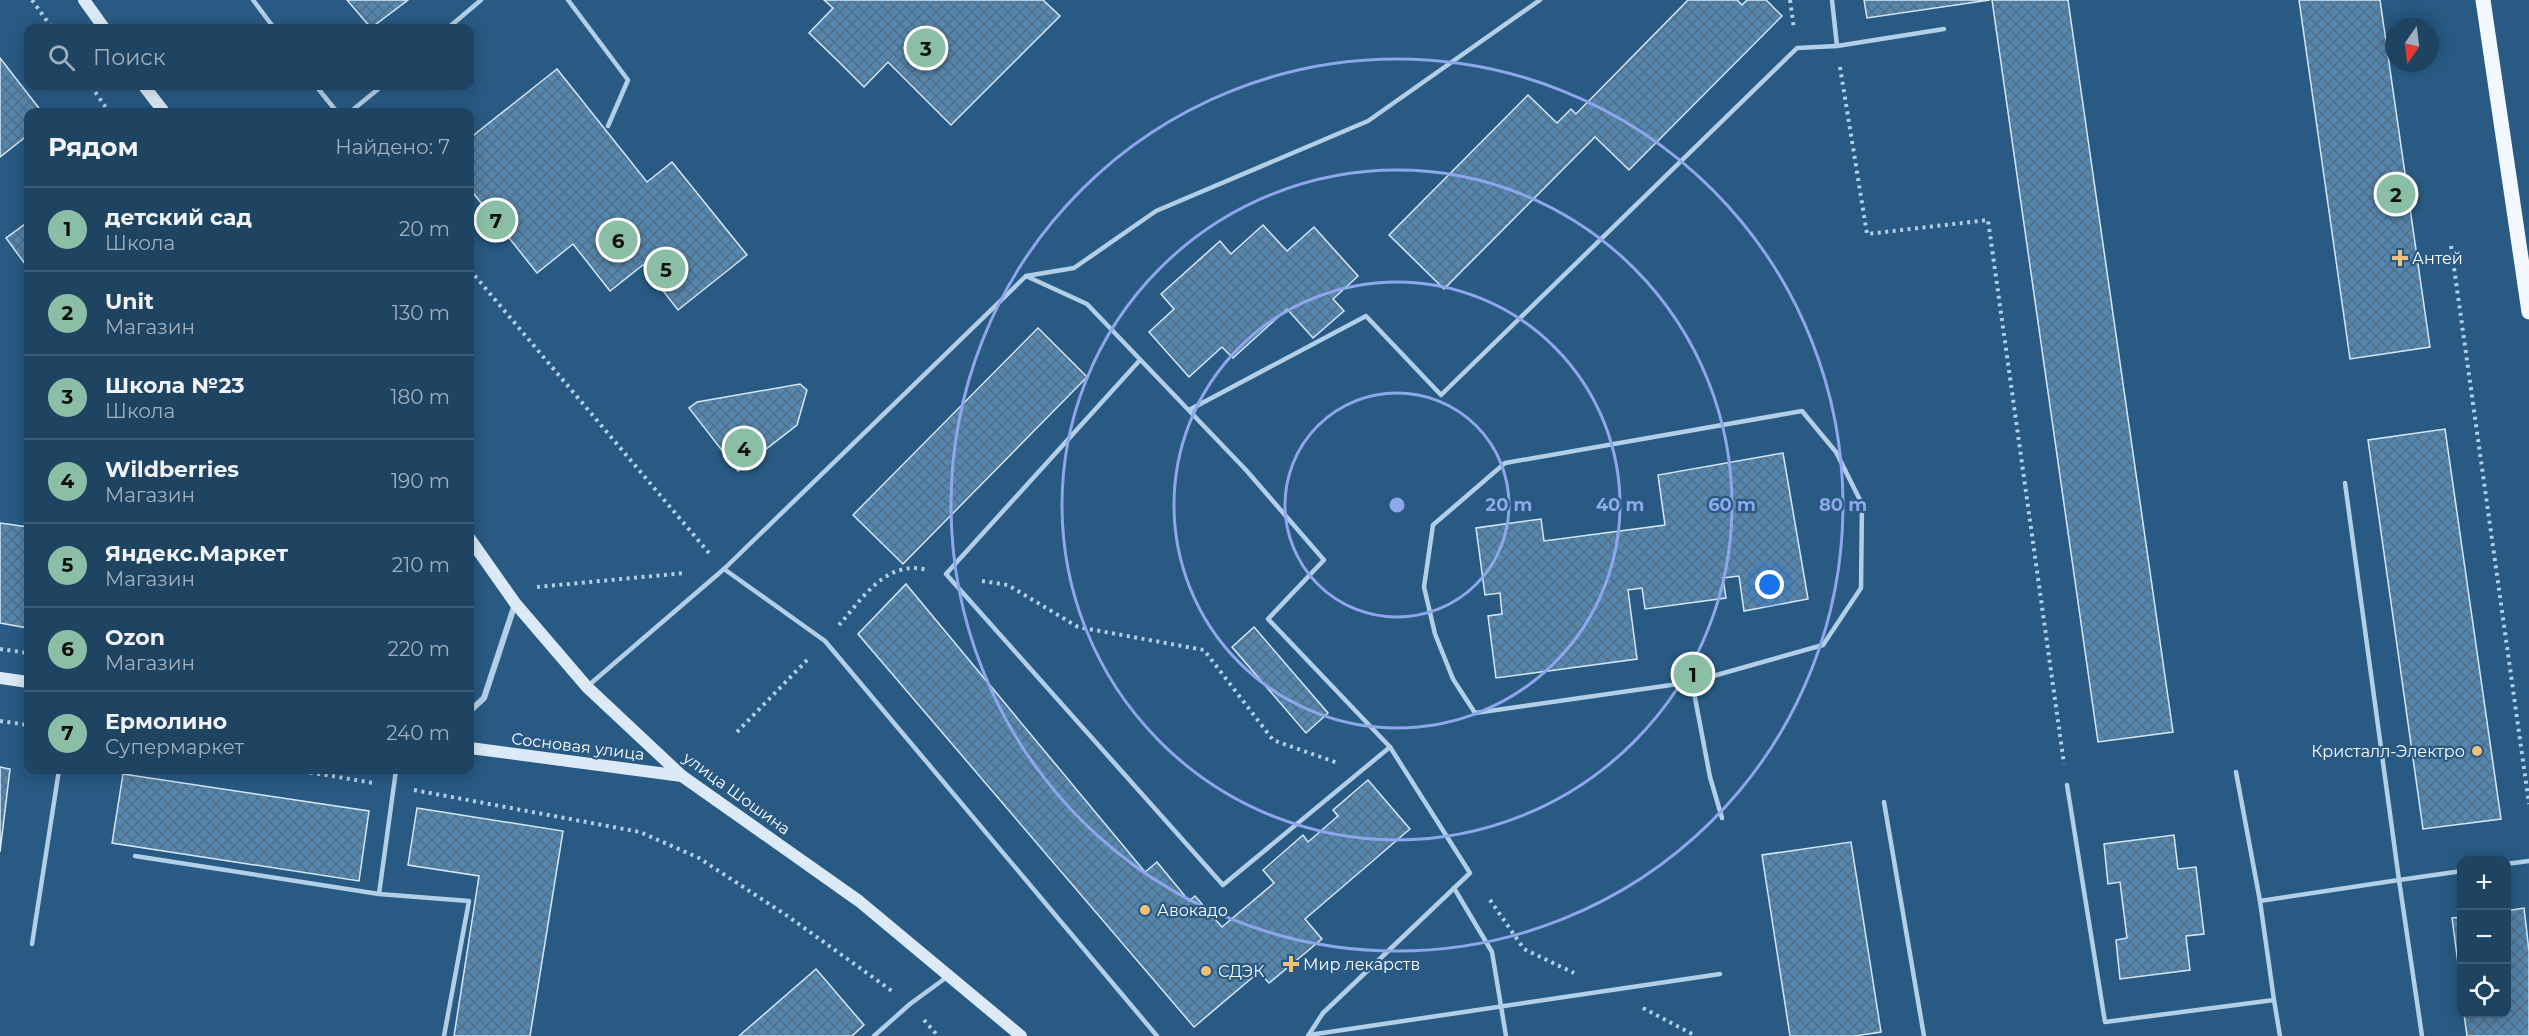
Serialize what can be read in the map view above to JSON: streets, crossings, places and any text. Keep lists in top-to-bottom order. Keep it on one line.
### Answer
{"streets":{"street":["Сосновая улица","улица Шошина"]},"crossings":[["Сосновая улица","улица Шошина"]],"places":{"health":["Антей","Мир лекарств"],"other":["Кристалл-Электро","Авокадо","СДЭК"]},"north":"bottom","page":{"search":"Поиск","pins":["3","2","7","6","5","4","1"],"heading":["Рядом","Найдено: 7"],"list":[{"mark":"1","name":"детский сад","note":"Школа","value":"20 m"},{"mark":"2","name":"Unit","note":"Магазин","value":"130 m"},{"mark":"3","name":"Школа №23","note":"Школа","value":"180 m"},{"mark":"4","name":"Wildberries","note":"Магазин","value":"190 m"},{"mark":"5","name":"Яндекс.Маркет","note":"Магазин","value":"210 m"},{"mark":"6","name":"Ozon","note":"Магазин","value":"220 m"},{"mark":"7","name":"Ермолино","note":"Супермаркет","value":"240 m"}],"map_buttons":["+","−"]},"rings":["20 m","40 m","60 m","80 m"]}
